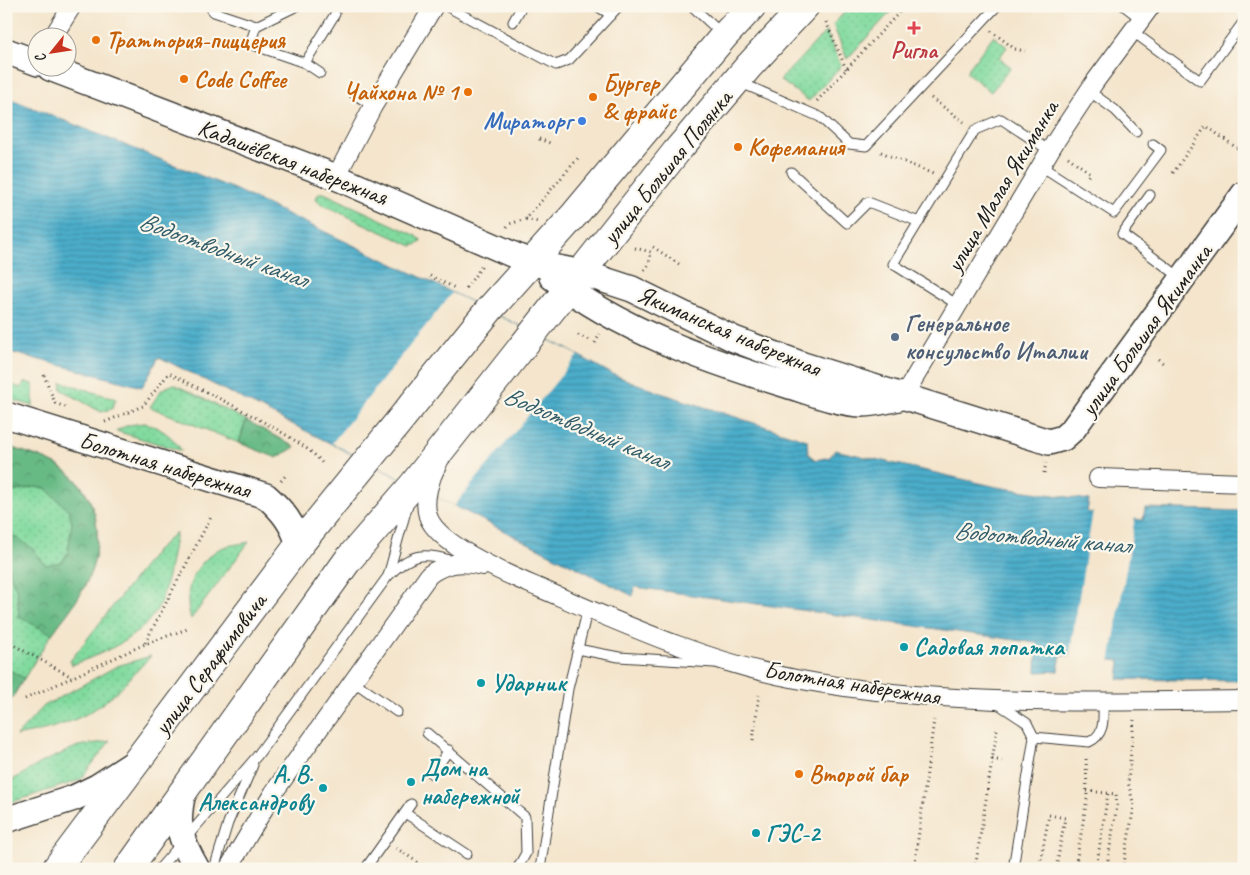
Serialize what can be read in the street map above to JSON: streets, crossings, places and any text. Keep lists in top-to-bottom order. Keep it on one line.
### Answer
{"streets":{"main road":["улица Большая Полянка","улица Серафимовича"],"street":["Кадашёвская набережная","улица Малая Якиманка","улица Большая Якиманка","Якиманская набережная","Болотная набережная"]},"crossings":[["Кадашёвская набережная","улица Большая Полянка"],["Кадашёвская набережная","Якиманская набережная"],["улица Большая Полянка","Якиманская набережная"],["улица Большая Полянка","улица Серафимовича"],["улица Малая Якиманка","улица Большая Якиманка"],["улица Малая Якиманка","Якиманская набережная"],["улица Большая Якиманка","Якиманская набережная"],["Болотная набережная","улица Серафимовича"]],"water":["Водоотводный канал"],"places":{"health":["Ригла"],"other":["Траттория-пиццерия","Code Coffee","Чайхона № 1","Бургер & фрайс","Мираторг","Кофемания","Генеральное консульство Италии","Садовая лопатка","Ударник","Второй бар","Дом на набережной","А. В. Александрову","ГЭС-2"]},"north":"bottom left"}
